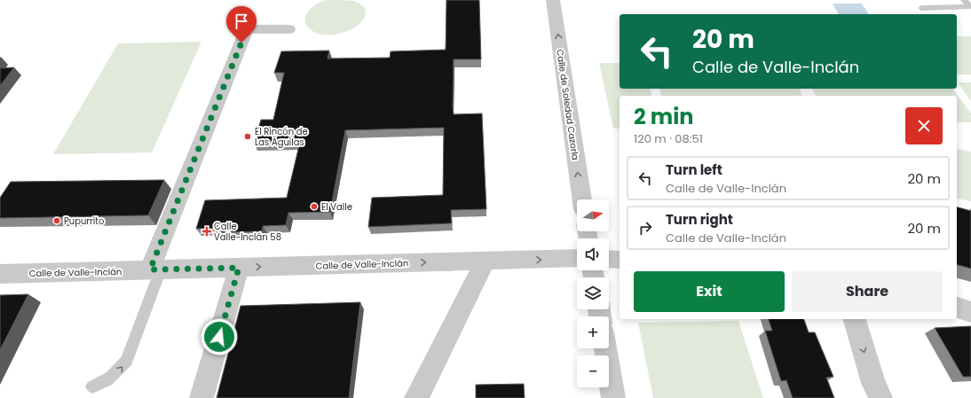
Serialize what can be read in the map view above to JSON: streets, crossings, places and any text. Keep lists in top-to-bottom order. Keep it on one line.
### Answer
{"streets":{"street":["Calle de Soledad Cazorla","Calle de Valle-Inclán"]},"one_way":["Calle de Soledad Cazorla","Calle de Valle-Inclán"],"places":{"other":["El Rincón de Las Águilas","El Valle","Pupurrito"],"health":["Calle Valle-Inclán 58"]},"north":"right","page":{"turn":["20 m","Calle de Valle-Inclán"],"heading":["2 min","120 m · 08:51"],"list":[{"name":"Turn left","note":"Calle de Valle-Inclán","value":"20 m"},{"name":"Turn right","note":"Calle de Valle-Inclán","value":"20 m"}],"map_buttons":["+","−"],"buttons":["Exit","Share"]}}
